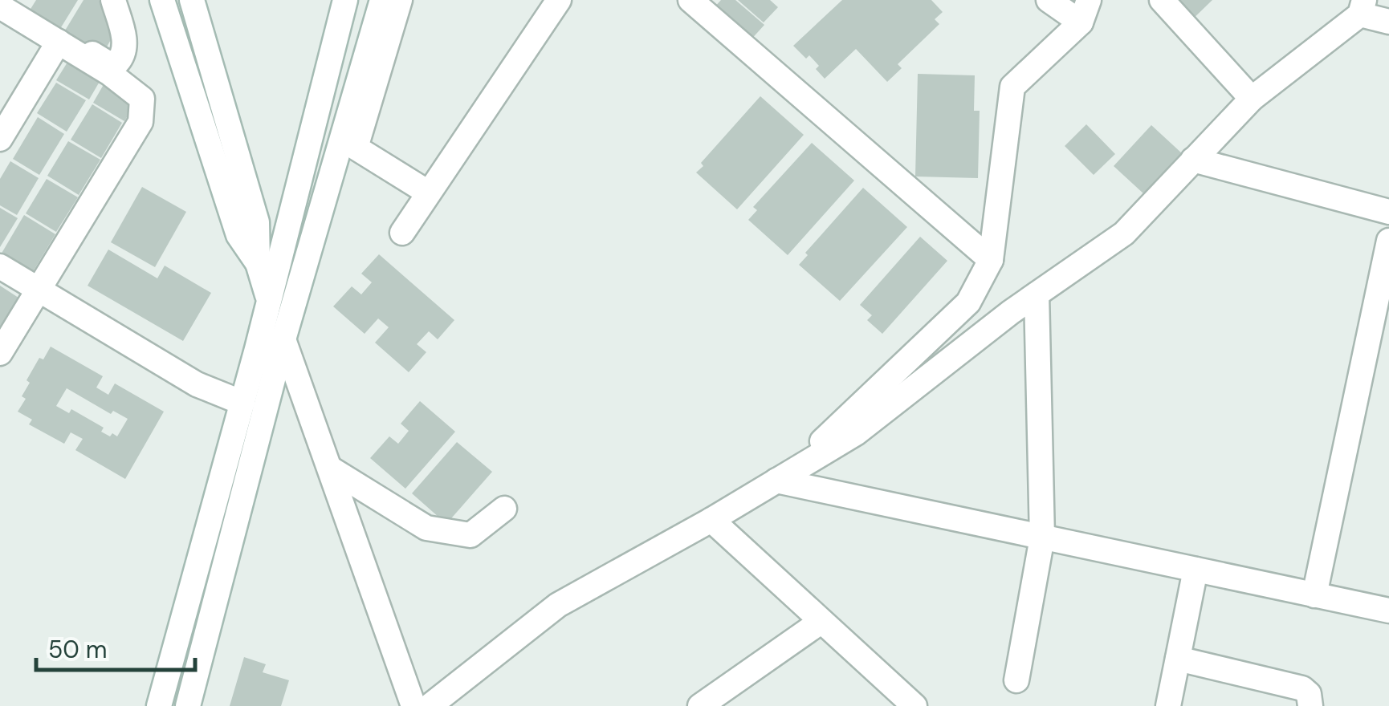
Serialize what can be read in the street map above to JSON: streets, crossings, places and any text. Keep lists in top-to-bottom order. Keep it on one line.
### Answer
{"scale_bar":"50 m"}
